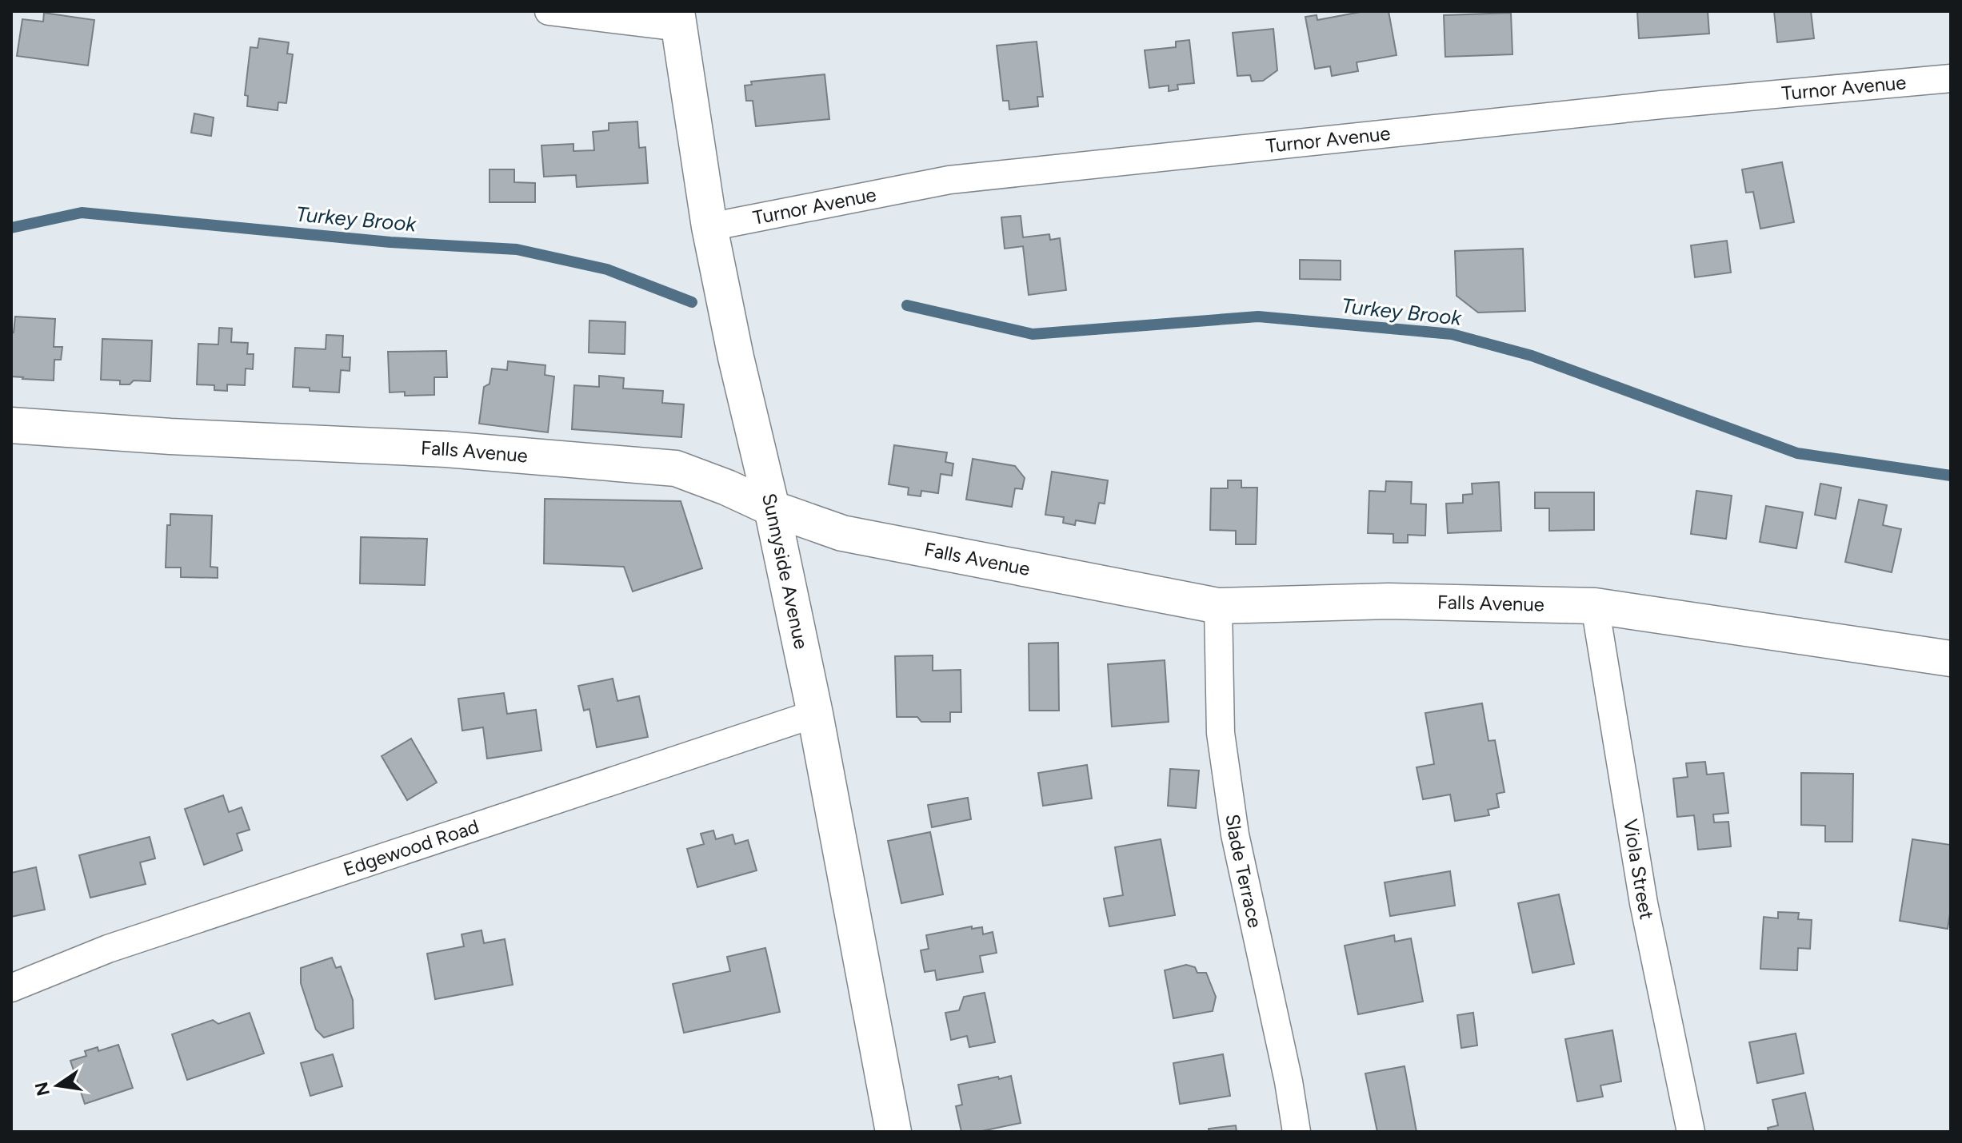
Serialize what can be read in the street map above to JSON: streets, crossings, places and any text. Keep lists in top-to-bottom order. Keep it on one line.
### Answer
{"streets":{"main road":["Falls Avenue","Sunnyside Avenue"],"street":["Turnor Avenue","Edgewood Road","Viola Street","Slade Terrace"]},"crossings":[["Turnor Avenue","Sunnyside Avenue"],["Falls Avenue","Sunnyside Avenue"],["Falls Avenue","Viola Street"],["Falls Avenue","Slade Terrace"],["Sunnyside Avenue","Edgewood Road"]],"water":["Turkey Brook"],"north":"left"}
